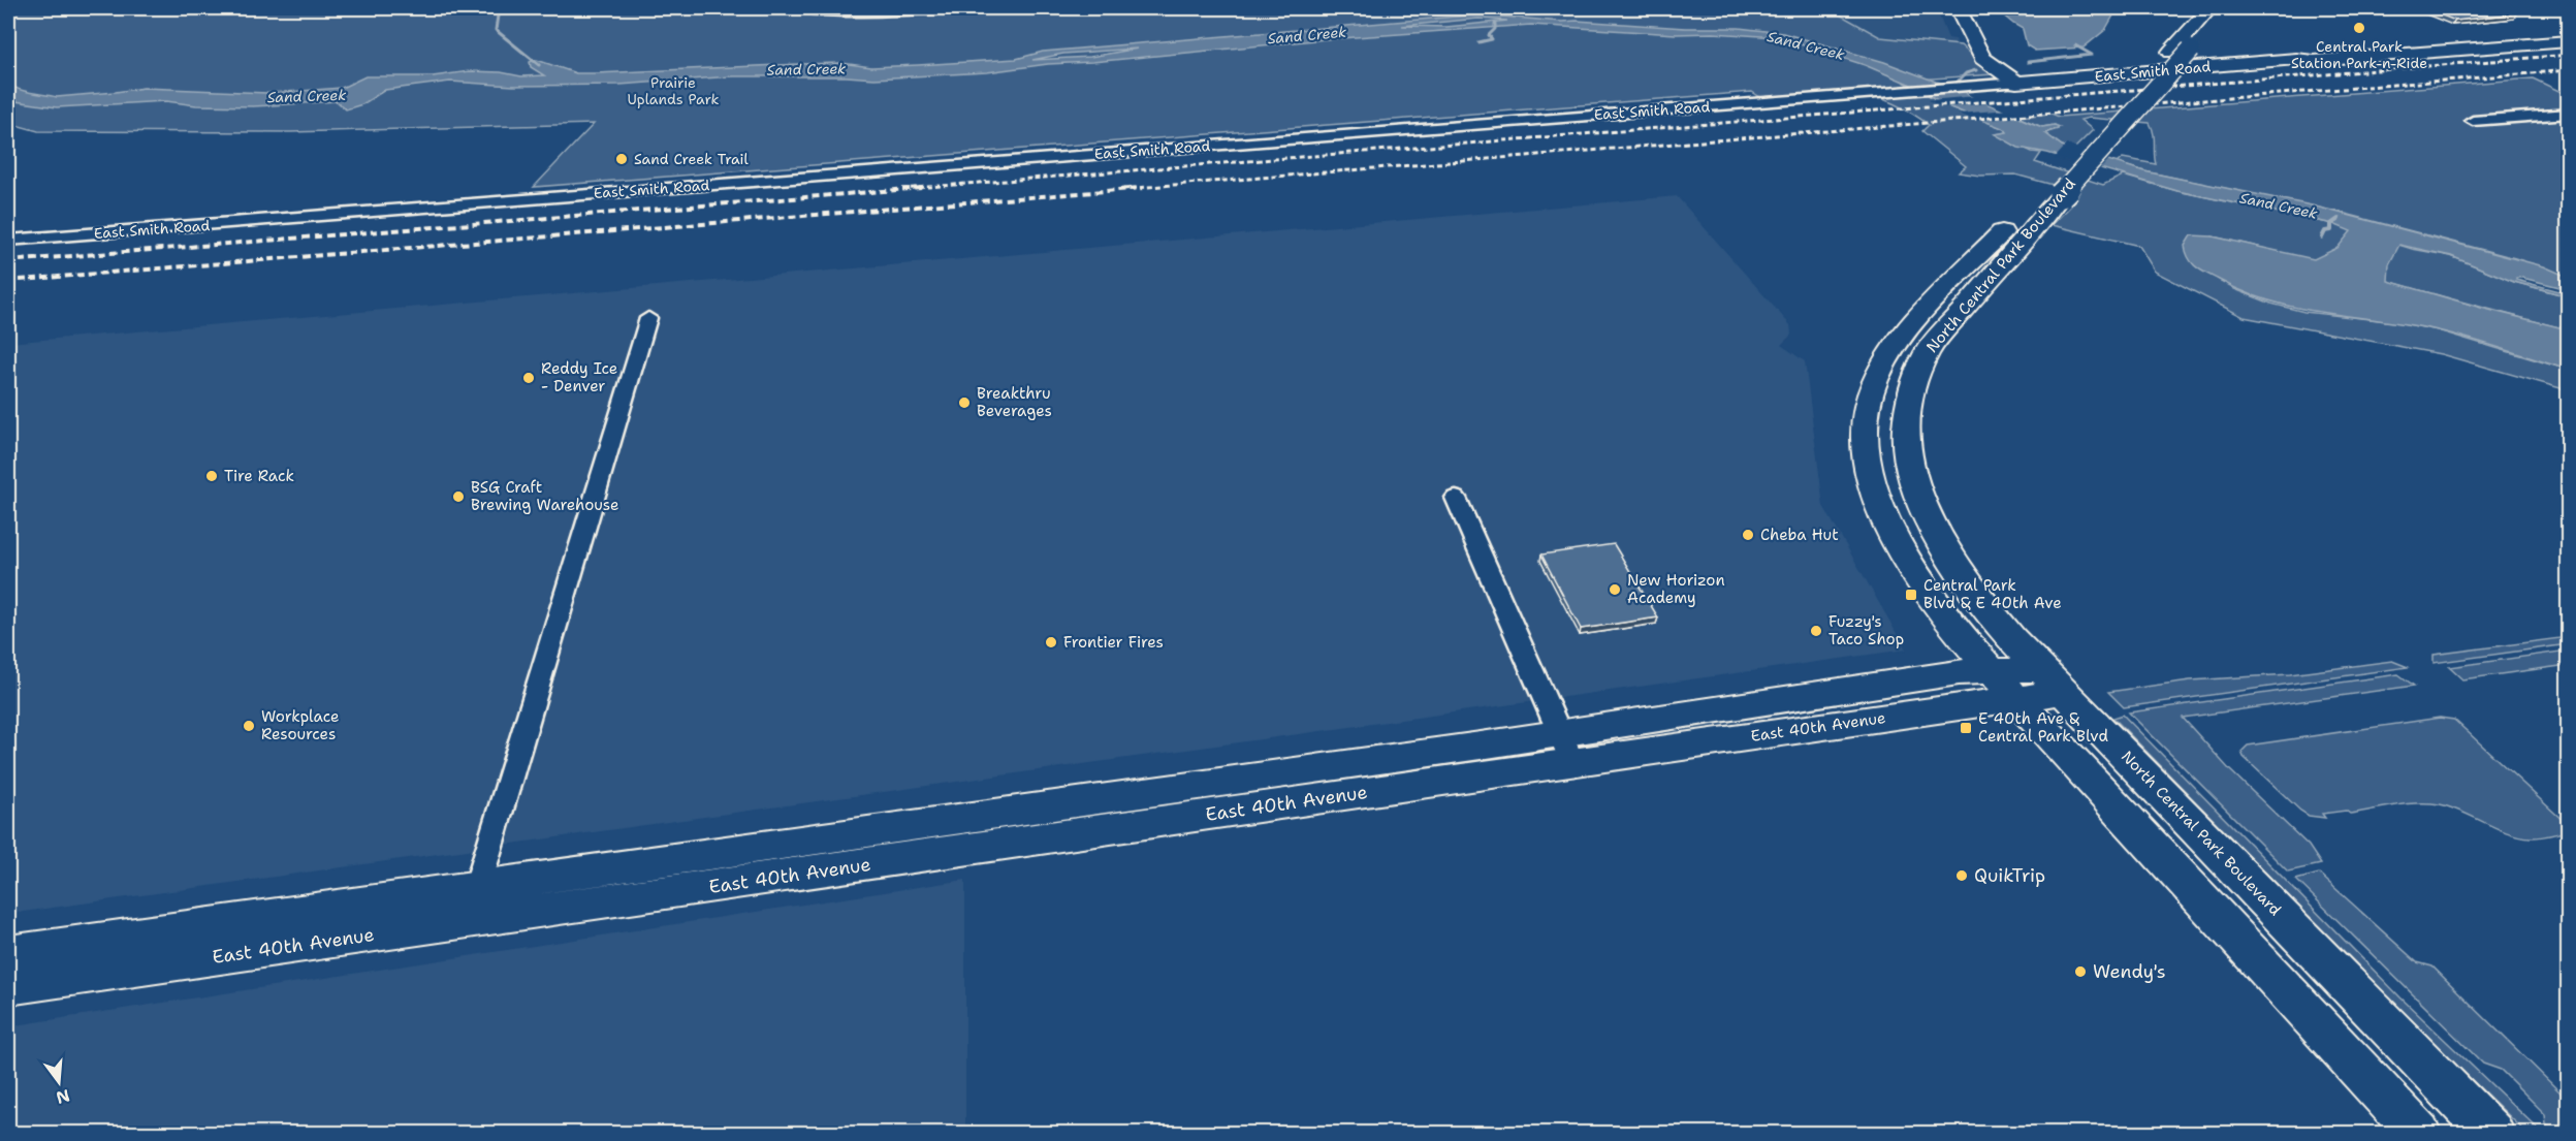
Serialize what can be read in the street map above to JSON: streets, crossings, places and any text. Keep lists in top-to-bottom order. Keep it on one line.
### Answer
{"streets":{"street":["East Smith Road","North Central Park Boulevard","East 40th Avenue"]},"crossings":[["North Central Park Boulevard","East 40th Avenue"]],"water":["Sand Creek"],"parks":["Prairie Uplands Park"],"places":{"other":["Central Park Station Park-n-Ride","Sand Creek Trail","Reddy Ice - Denver","Breakthru Beverages","Tire Rack","BSG Craft Brewing Warehouse","Cheba Hut","New Horizon Academy","Fuzzy's Taco Shop","Frontier Fires","Workplace Resources","QuikTrip","Wendy's"],"transit":["Central Park Blvd & E 40th Ave","E 40th Ave & Central Park Blvd"]},"north":"bottom"}
